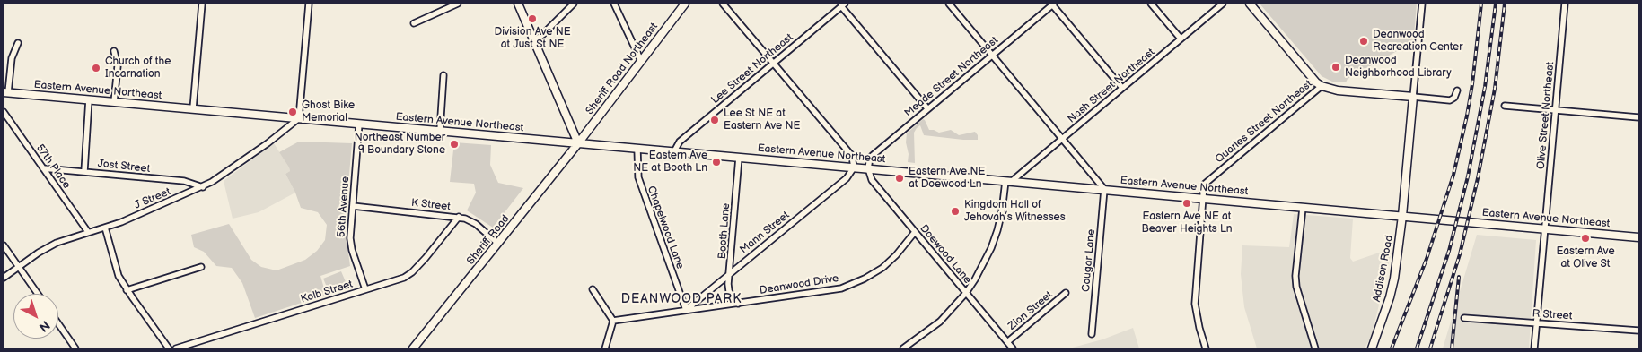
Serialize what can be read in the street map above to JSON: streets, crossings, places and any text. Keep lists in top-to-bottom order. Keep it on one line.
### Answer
{"streets":{"main road":["Sheriff Road Northeast","Eastern Avenue Northeast","Quarles Street Northeast","Sheriff Road","Addison Road"],"street":["Lee Street Northeast","Meade Street Northeast","Nash Street Northeast","Olive Street Northeast","57th Place","Jost Street","J Street","K Street","56th Avenue","Chapelwood Lane","Booth Lane","Mann Street","Doewood Lane","Cougar Lane","Deanwood Drive","Kolb Street","Zion Street","R Street"]},"crossings":[["Sheriff Road Northeast","Eastern Avenue Northeast"],["Sheriff Road Northeast","Sheriff Road"],["Lee Street Northeast","Eastern Avenue Northeast"],["Meade Street Northeast","Eastern Avenue Northeast"],["Meade Street Northeast","Doewood Lane"],["Nash Street Northeast","Eastern Avenue Northeast"],["Eastern Avenue Northeast","Olive Street Northeast"],["Eastern Avenue Northeast","Quarles Street Northeast"],["Eastern Avenue Northeast","J Street"],["Eastern Avenue Northeast","56th Avenue"],["Eastern Avenue Northeast","Chapelwood Lane"],["Eastern Avenue Northeast","Booth Lane"],["Eastern Avenue Northeast","Mann Street"],["Eastern Avenue Northeast","Sheriff Road"],["Eastern Avenue Northeast","Doewood Lane"],["Eastern Avenue Northeast","Cougar Lane"],["Eastern Avenue Northeast","Addison Road"],["Olive Street Northeast","R Street"],["Quarles Street Northeast","Addison Road"],["57th Place","Jost Street"],["57th Place","J Street"],["Jost Street","J Street"],["K Street","56th Avenue"],["K Street","Sheriff Road"],["K Street","Kolb Street"],["56th Avenue","Kolb Street"],["Chapelwood Lane","Mann Street"],["Chapelwood Lane","Deanwood Drive"],["Booth Lane","Mann Street"],["Booth Lane","Deanwood Drive"],["Mann Street","Deanwood Drive"],["Doewood Lane","Deanwood Drive"],["Doewood Lane","Zion Street"]],"districts":["DEANWOOD PARK"],"places":["Division Ave NE at Just St NE","Deanwood Recreation Center","Deanwood Neighborhood Library","Church of the Incarnation","Ghost Bike Memorial","Lee St NE at Eastern Ave NE","Northeast Number 9 Boundary Stone","Eastern Ave NE at Booth Ln","Eastern Ave NE at Doewood Ln","Eastern Ave NE at Beaver Heights Ln","Kingdom Hall of Jehovah’s Witnesses","Eastern Ave at Olive St"],"north":"bottom right"}
